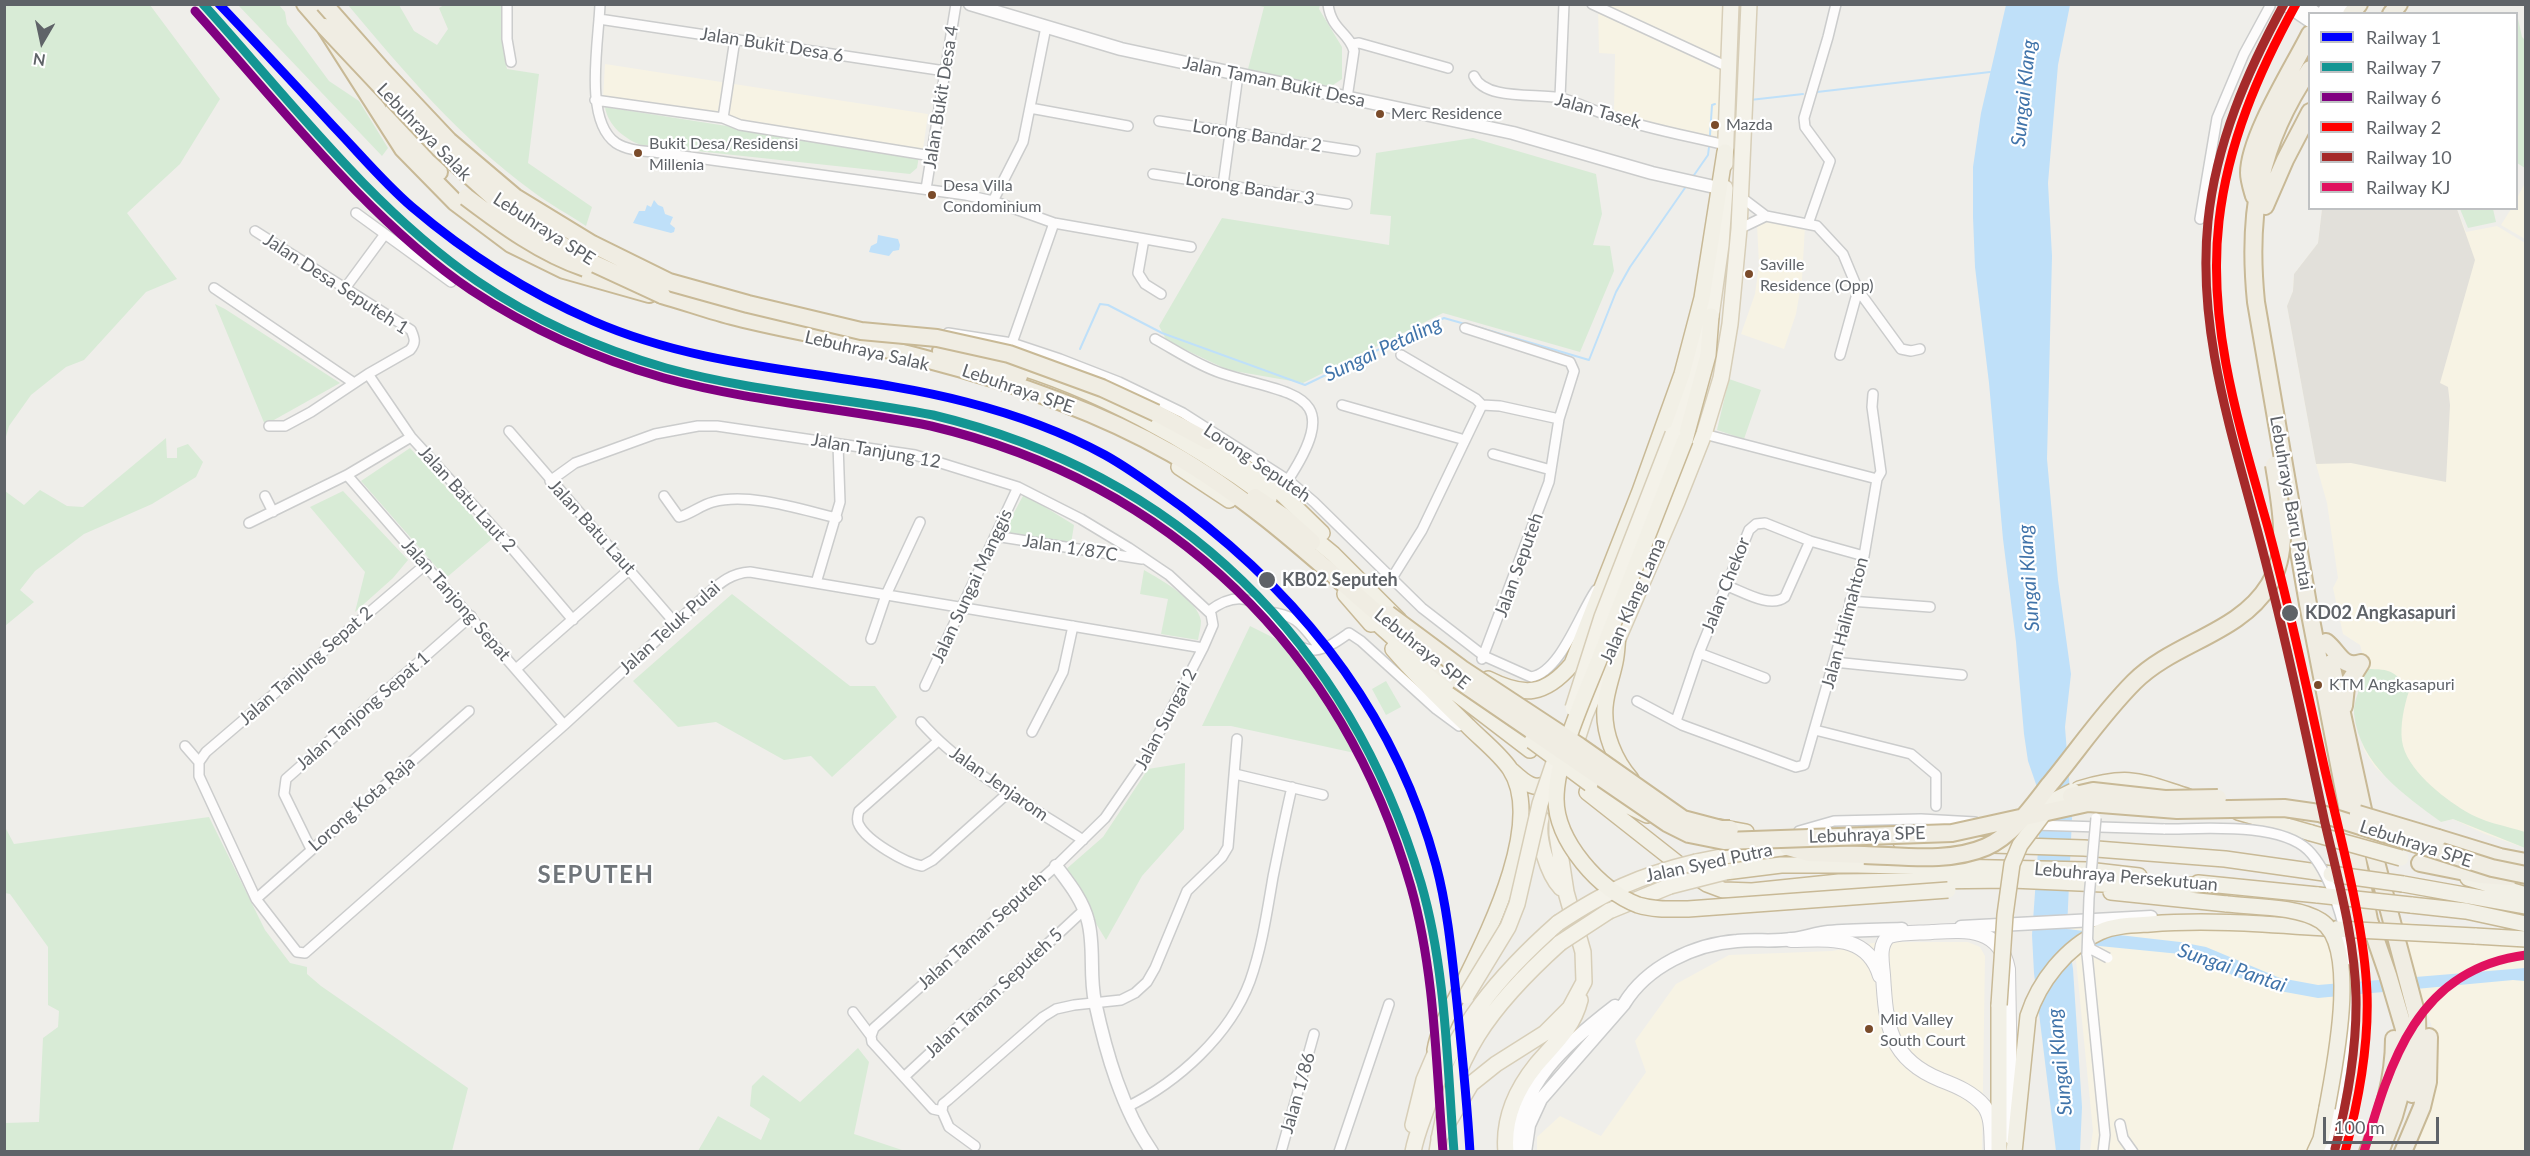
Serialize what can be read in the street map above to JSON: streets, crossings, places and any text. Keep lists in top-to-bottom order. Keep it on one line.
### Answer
{"streets":{"highway":["Lebuhraya Salak","Lebuhraya SPE","Lebuhraya Baru Pantai","Lebuhraya Persekutuan"],"main road":["Jalan Klang Lama","Jalan Syed Putra"],"street":["Jalan Bukit Desa 6","Jalan Taman Bukit Desa","Jalan Bukit Desa 4","Jalan Tasek","Lorong Bandar 2","Lorong Bandar 3","Jalan Desa Seputeh 1","Jalan Tanjung 12","Lorong Seputeh","Jalan Batu Laut 2","Jalan Batu Laut","Jalan 1/87C","Jalan Seputeh","Jalan Chekor","Jalan Sungai Manggis","Jalan Tanjong Sepat","Jalan Halimahton","Jalan Teluk Pulai","Jalan Tanjung Sepat 2","Jalan Tanjong Sepat 1","Jalan Sungai 2","Jalan Jenjarom","Lorong Kota Raja","Jalan Taman Seputeh","Jalan Taman Seputeh 5","Jalan 1/86"]},"crossings":[["Jalan Bukit Desa 6","Jalan Bukit Desa 4"],["Lebuhraya Salak","Lebuhraya SPE"],["Lebuhraya Salak","Lorong Seputeh"],["Jalan Desa Seputeh 1","Jalan Batu Laut 2"],["Jalan Tanjung 12","Jalan Batu Laut"],["Jalan Tanjung 12","Jalan 1/87C"],["Jalan Tanjung 12","Jalan Sungai Manggis"],["Jalan Tanjung 12","Jalan Sungai 2"],["Lorong Seputeh","Jalan Seputeh"],["Jalan Batu Laut","Jalan Teluk Pulai"],["Jalan 1/87C","Jalan Sungai Manggis"],["Jalan Chekor","Jalan Halimahton"],["Jalan Sungai Manggis","Jalan Teluk Pulai"],["Jalan Tanjong Sepat","Jalan Teluk Pulai"],["Jalan Tanjong Sepat","Jalan Tanjung Sepat 2"],["Jalan Tanjong Sepat","Jalan Tanjong Sepat 1"],["Jalan Klang Lama","Jalan Syed Putra"],["Jalan Teluk Pulai","Jalan Sungai 2"],["Jalan Teluk Pulai","Lorong Kota Raja"],["Jalan Tanjong Sepat 1","Lorong Kota Raja"],["Jalan Sungai 2","Jalan Jenjarom"],["Jalan Sungai 2","Jalan Taman Seputeh"],["Jalan Syed Putra","Lebuhraya Persekutuan"],["Jalan Taman Seputeh","Jalan Taman Seputeh 5"]],"districts":["SEPUTEH"],"water":["Sungai Klang","Sungai Petaling","Sungai Pantai"],"places":["Merc Residence","Mazda","Bukit Desa/Residensi Millenia","Desa Villa Condominium","Saville Residence (Opp)","KB02 Seputeh","KD02 Angkasapuri","KTM Angkasapuri","Mid Valley South Court"],"lines":["rail line 1","rail line 7","rail line 2","rail line 10","rail line 6","rail line KJ"],"legend":["Railway 1","Railway 7","Railway 6","Railway 2","Railway 10","Railway KJ"],"scale_bar":"100 m","north":"bottom"}
